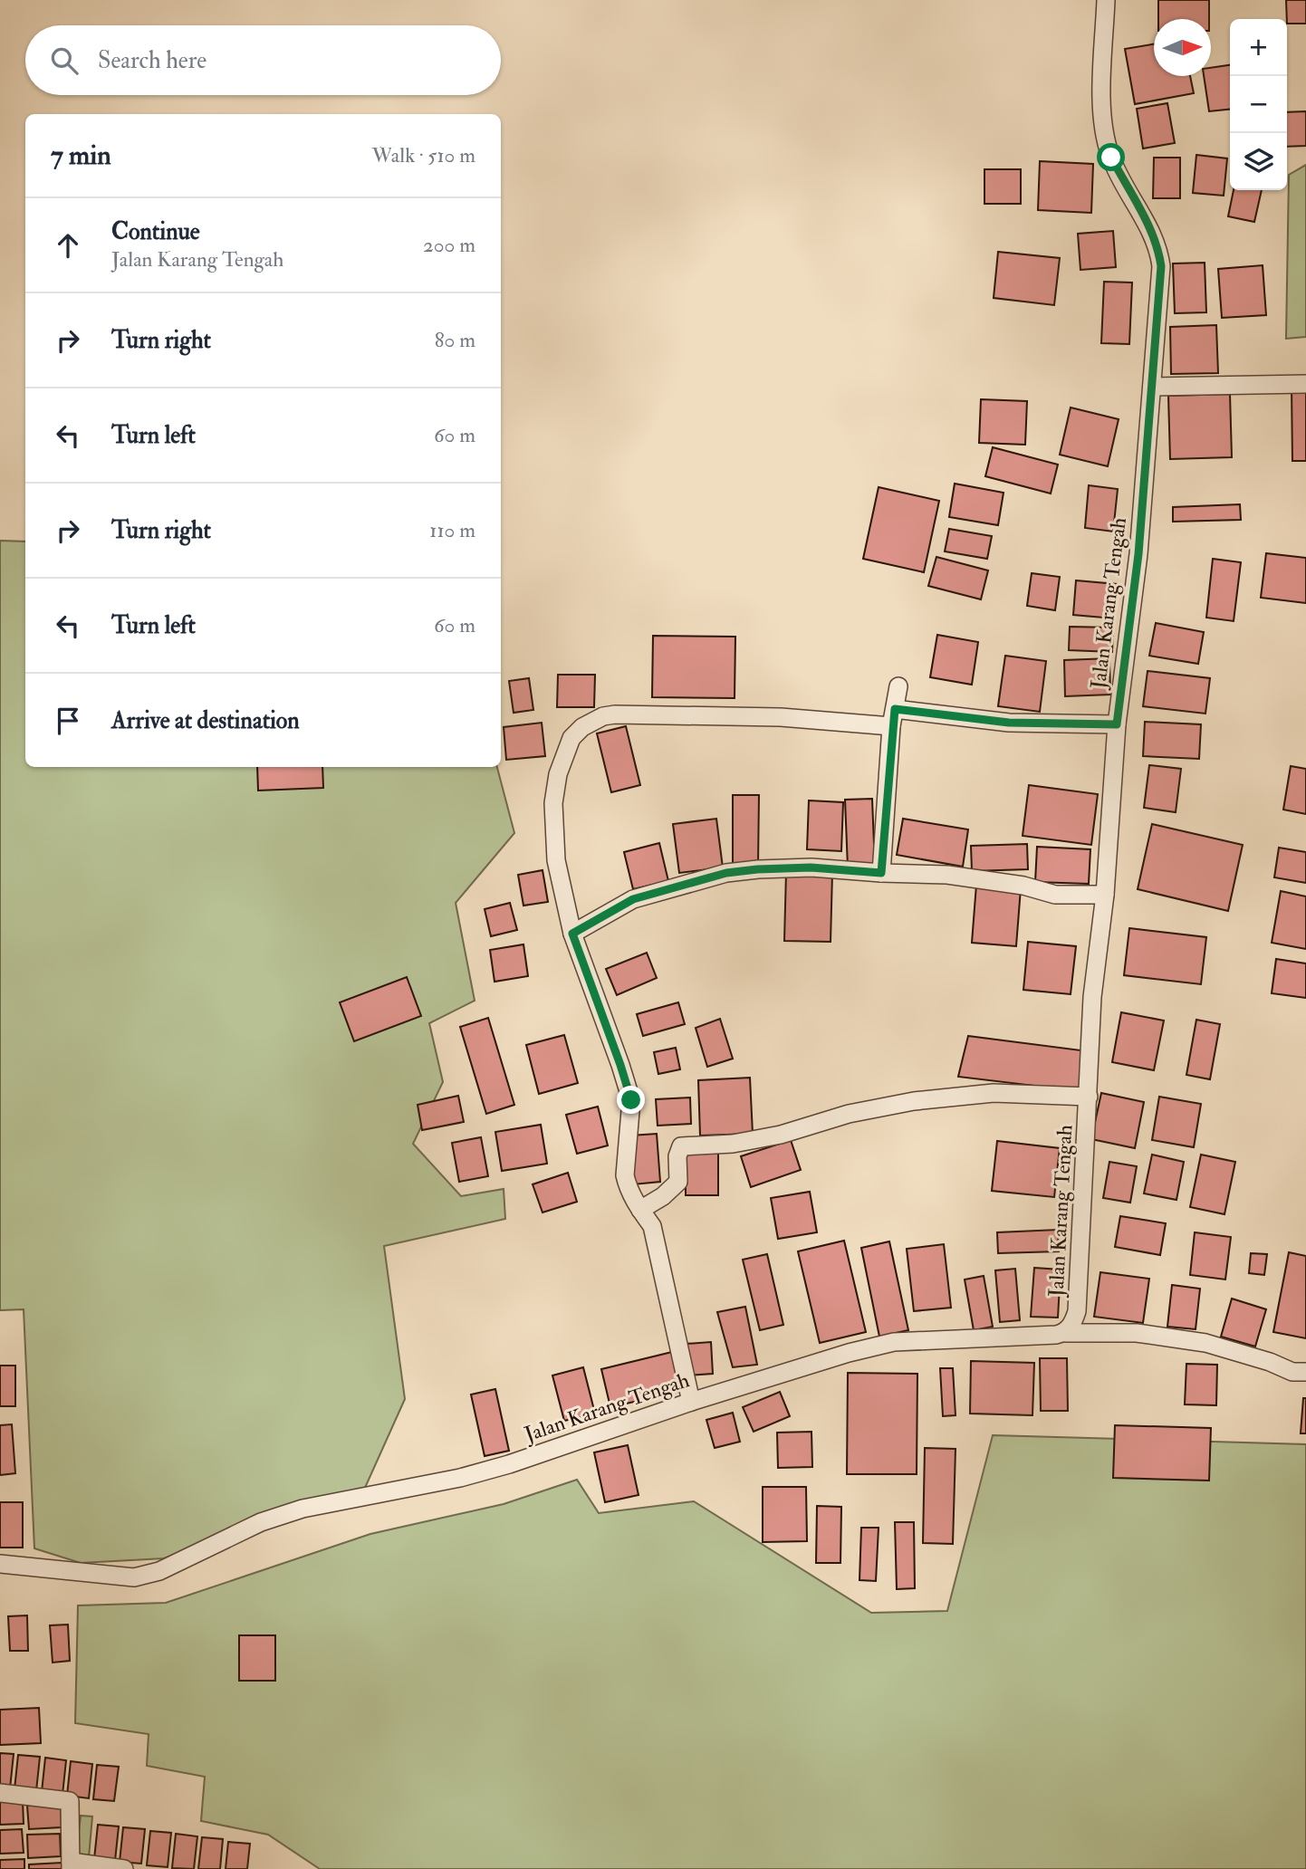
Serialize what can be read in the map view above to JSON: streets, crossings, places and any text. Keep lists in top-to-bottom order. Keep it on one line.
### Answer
{"streets":{"street":["Jalan Karang Tengah"]},"north":"right","page":{"map_buttons":["+","−"],"search":"Search here","heading":["7 min","Walk · 510 m"],"list":[["Continue","Jalan Karang Tengah","200 m"],["Turn right","80 m"],["Turn left","60 m"],["Turn right","110 m"],["Turn left","60 m"],"Arrive at destination"]}}
